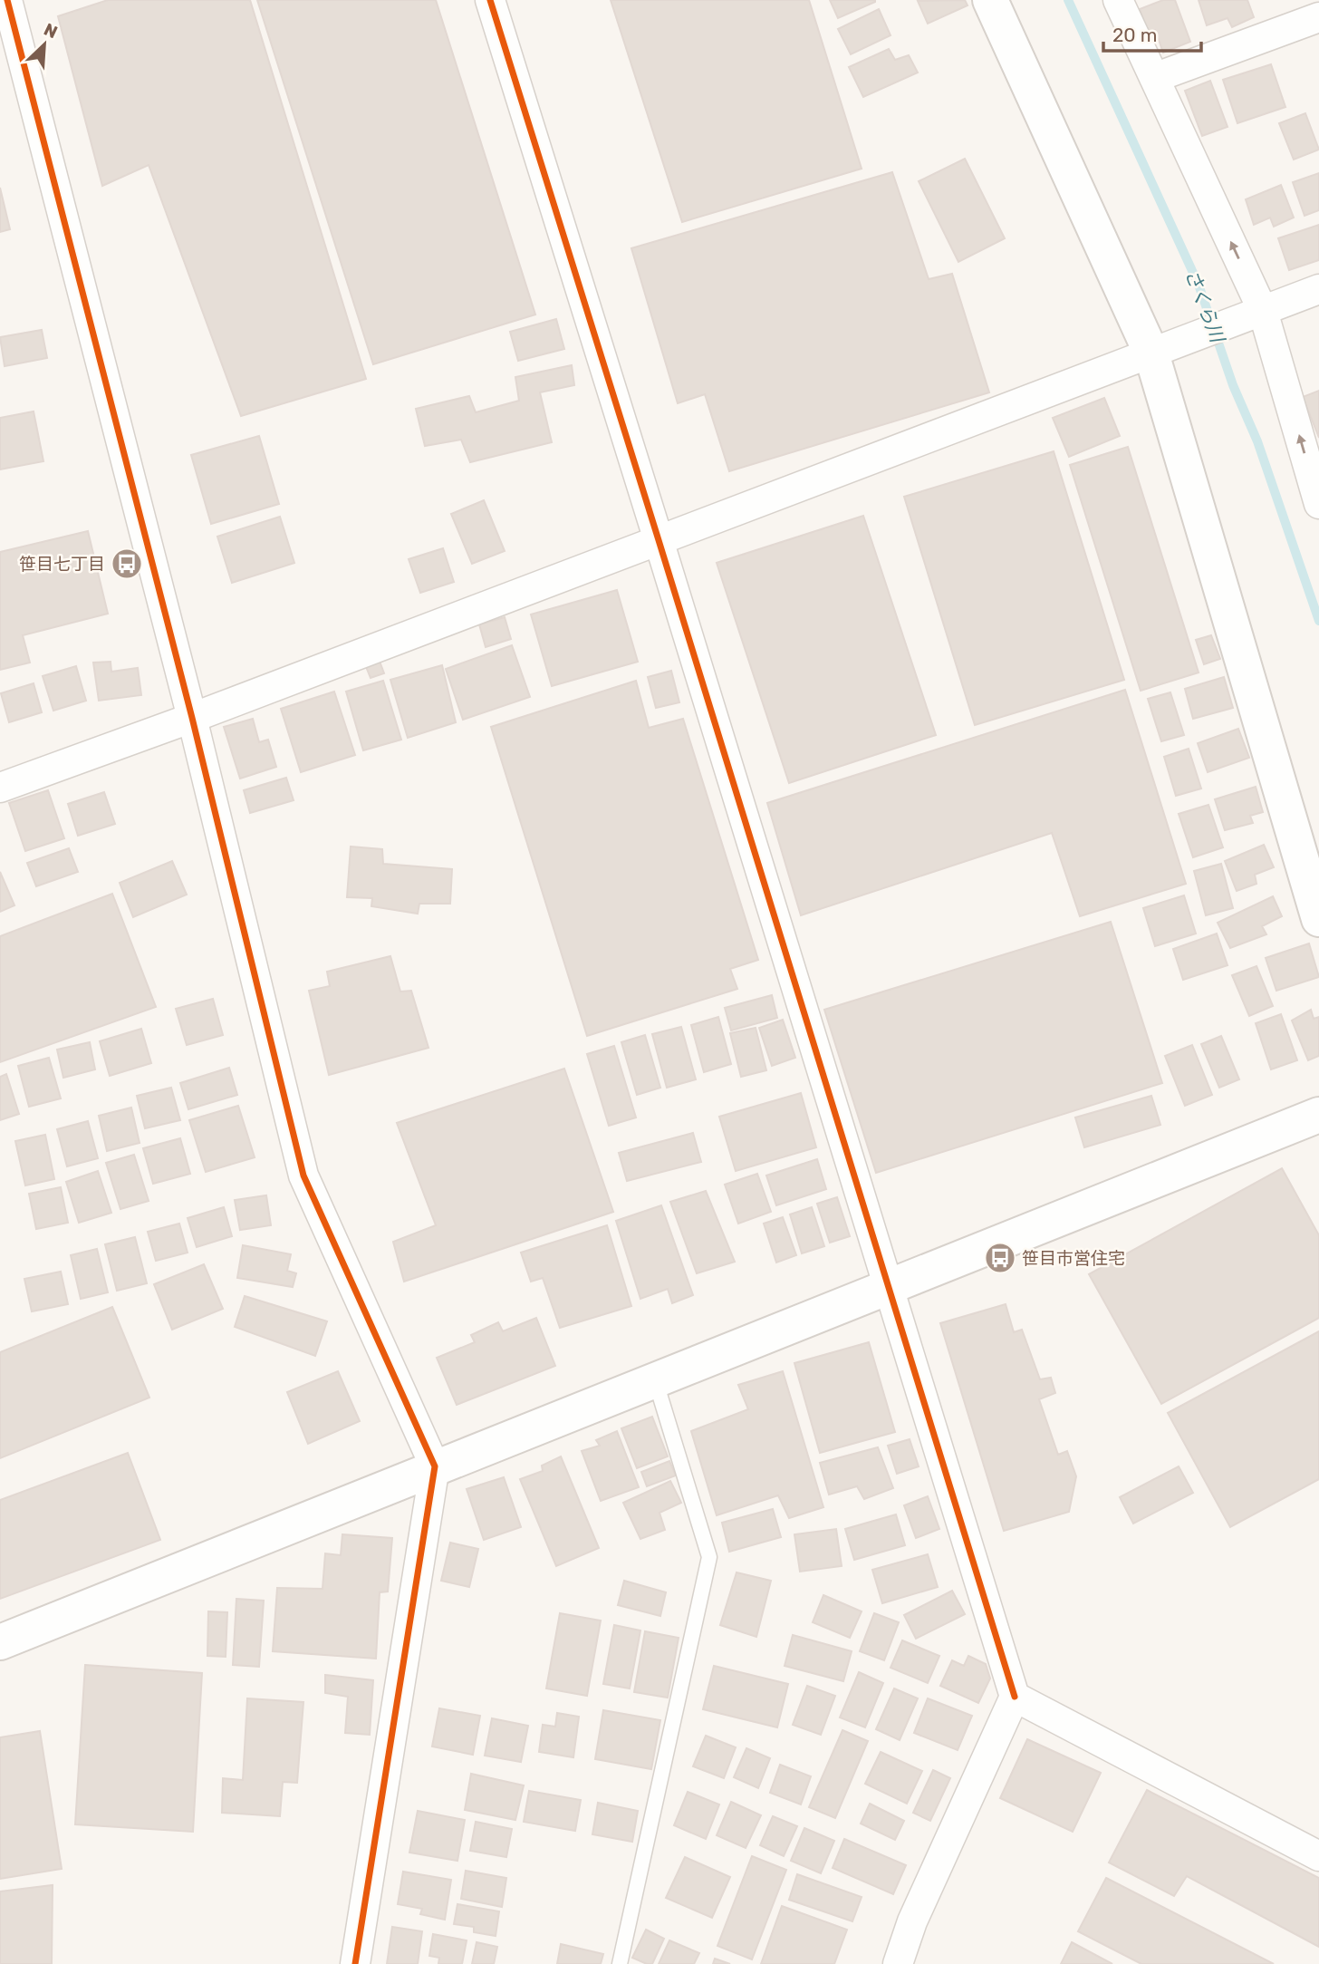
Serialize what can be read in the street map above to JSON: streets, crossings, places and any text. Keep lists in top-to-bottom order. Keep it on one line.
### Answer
{"water":["さくら川"],"places":{"bus stop":["笹目七丁目","笹目市営住宅"]},"scale_bar":"20 m","north":"top right"}
